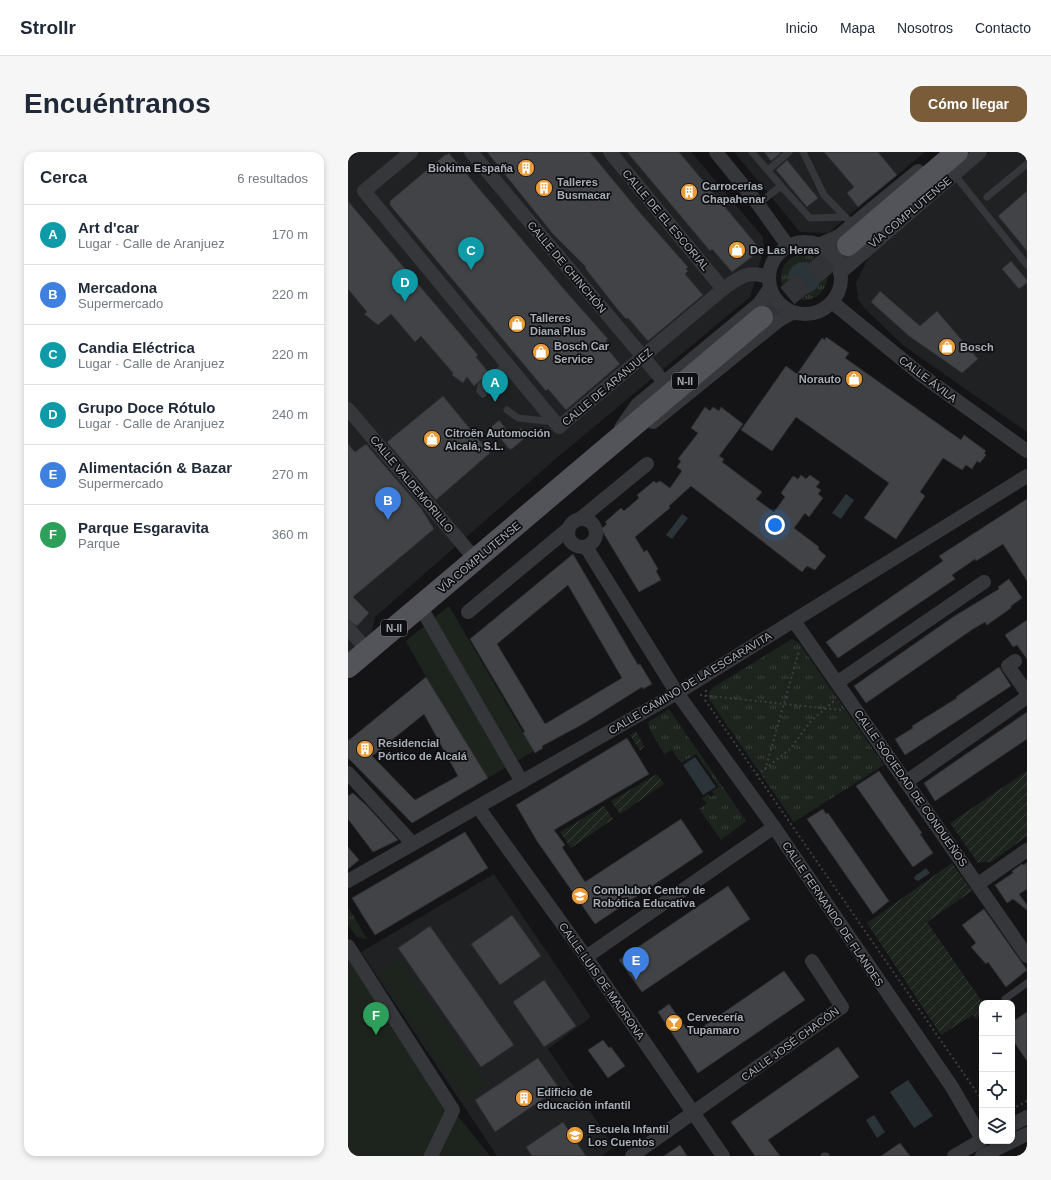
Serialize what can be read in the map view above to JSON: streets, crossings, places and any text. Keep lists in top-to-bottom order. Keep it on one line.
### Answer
{"streets":{"main road":["VÍA COMPLUTENSE","N-II"],"street":["CALLE DE EL ESCORIAL","CALLE DE CHINCHÓN","CALLE ÁVILA","CALLE DE ARANJUEZ","CALLE VALDEMORILLO","CALLE CAMINO DE LA ESGARAVITA","CALLE SOCIEDAD DE CONDUEÑOS","CALLE FERNANDO DE FLANDES","CALLE LUIS DE MADRONA","CALLE JOSÉ CHACÓN"]},"crossings":[["VÍA COMPLUTENSE","CALLE DE CHINCHÓN"],["VÍA COMPLUTENSE","CALLE ÁVILA"],["VÍA COMPLUTENSE","CALLE DE ARANJUEZ"],["VÍA COMPLUTENSE","CALLE VALDEMORILLO"],["CALLE DE EL ESCORIAL","CALLE DE ARANJUEZ"],["CALLE DE CHINCHÓN","CALLE DE ARANJUEZ"],["CALLE ÁVILA","CALLE DE ARANJUEZ"],["CALLE CAMINO DE LA ESGARAVITA","CALLE SOCIEDAD DE CONDUEÑOS"],["CALLE CAMINO DE LA ESGARAVITA","CALLE FERNANDO DE FLANDES"],["CALLE CAMINO DE LA ESGARAVITA","CALLE LUIS DE MADRONA"],["CALLE LUIS DE MADRONA","CALLE JOSÉ CHACÓN"]],"places":{"building":["Biokima España","Talleres Busmacar","Carrocerías Chapahenar","Residencial Pórtico de Alcalá","Edificio de educación infantil"],"shop":["De Las Heras","Talleres Diana Plus","Bosch","Bosch Car Service","Norauto","Citroën Automoción Alcalá, S.L."],"school or university":["Complubot Centro de Robótica Educativa","Escuela Infantil Los Cuentos"],"bar":["Cervecería Tupamaro"]},"page":{"header":"Strollr","nav":["Inicio","Mapa","Nosotros","Contacto"],"buttons":"Cómo llegar","title":"Encuéntranos","heading":["Cerca","6 resultados"],"list":[{"mark":"A","name":"Art d'car","note":"Lugar · Calle de Aranjuez","value":"170 m"},{"mark":"B","name":"Mercadona","note":"Supermercado","value":"220 m"},{"mark":"C","name":"Candia Eléctrica","note":"Lugar · Calle de Aranjuez","value":"220 m"},{"mark":"D","name":"Grupo Doce Rótulo","note":"Lugar · Calle de Aranjuez","value":"240 m"},{"mark":"E","name":"Alimentación & Bazar","note":"Supermercado","value":"270 m"},{"mark":"F","name":"Parque Esgaravita","note":"Parque","value":"360 m"}],"pins":["C","D","A","B","E","F"],"map_buttons":["+","−"]}}
